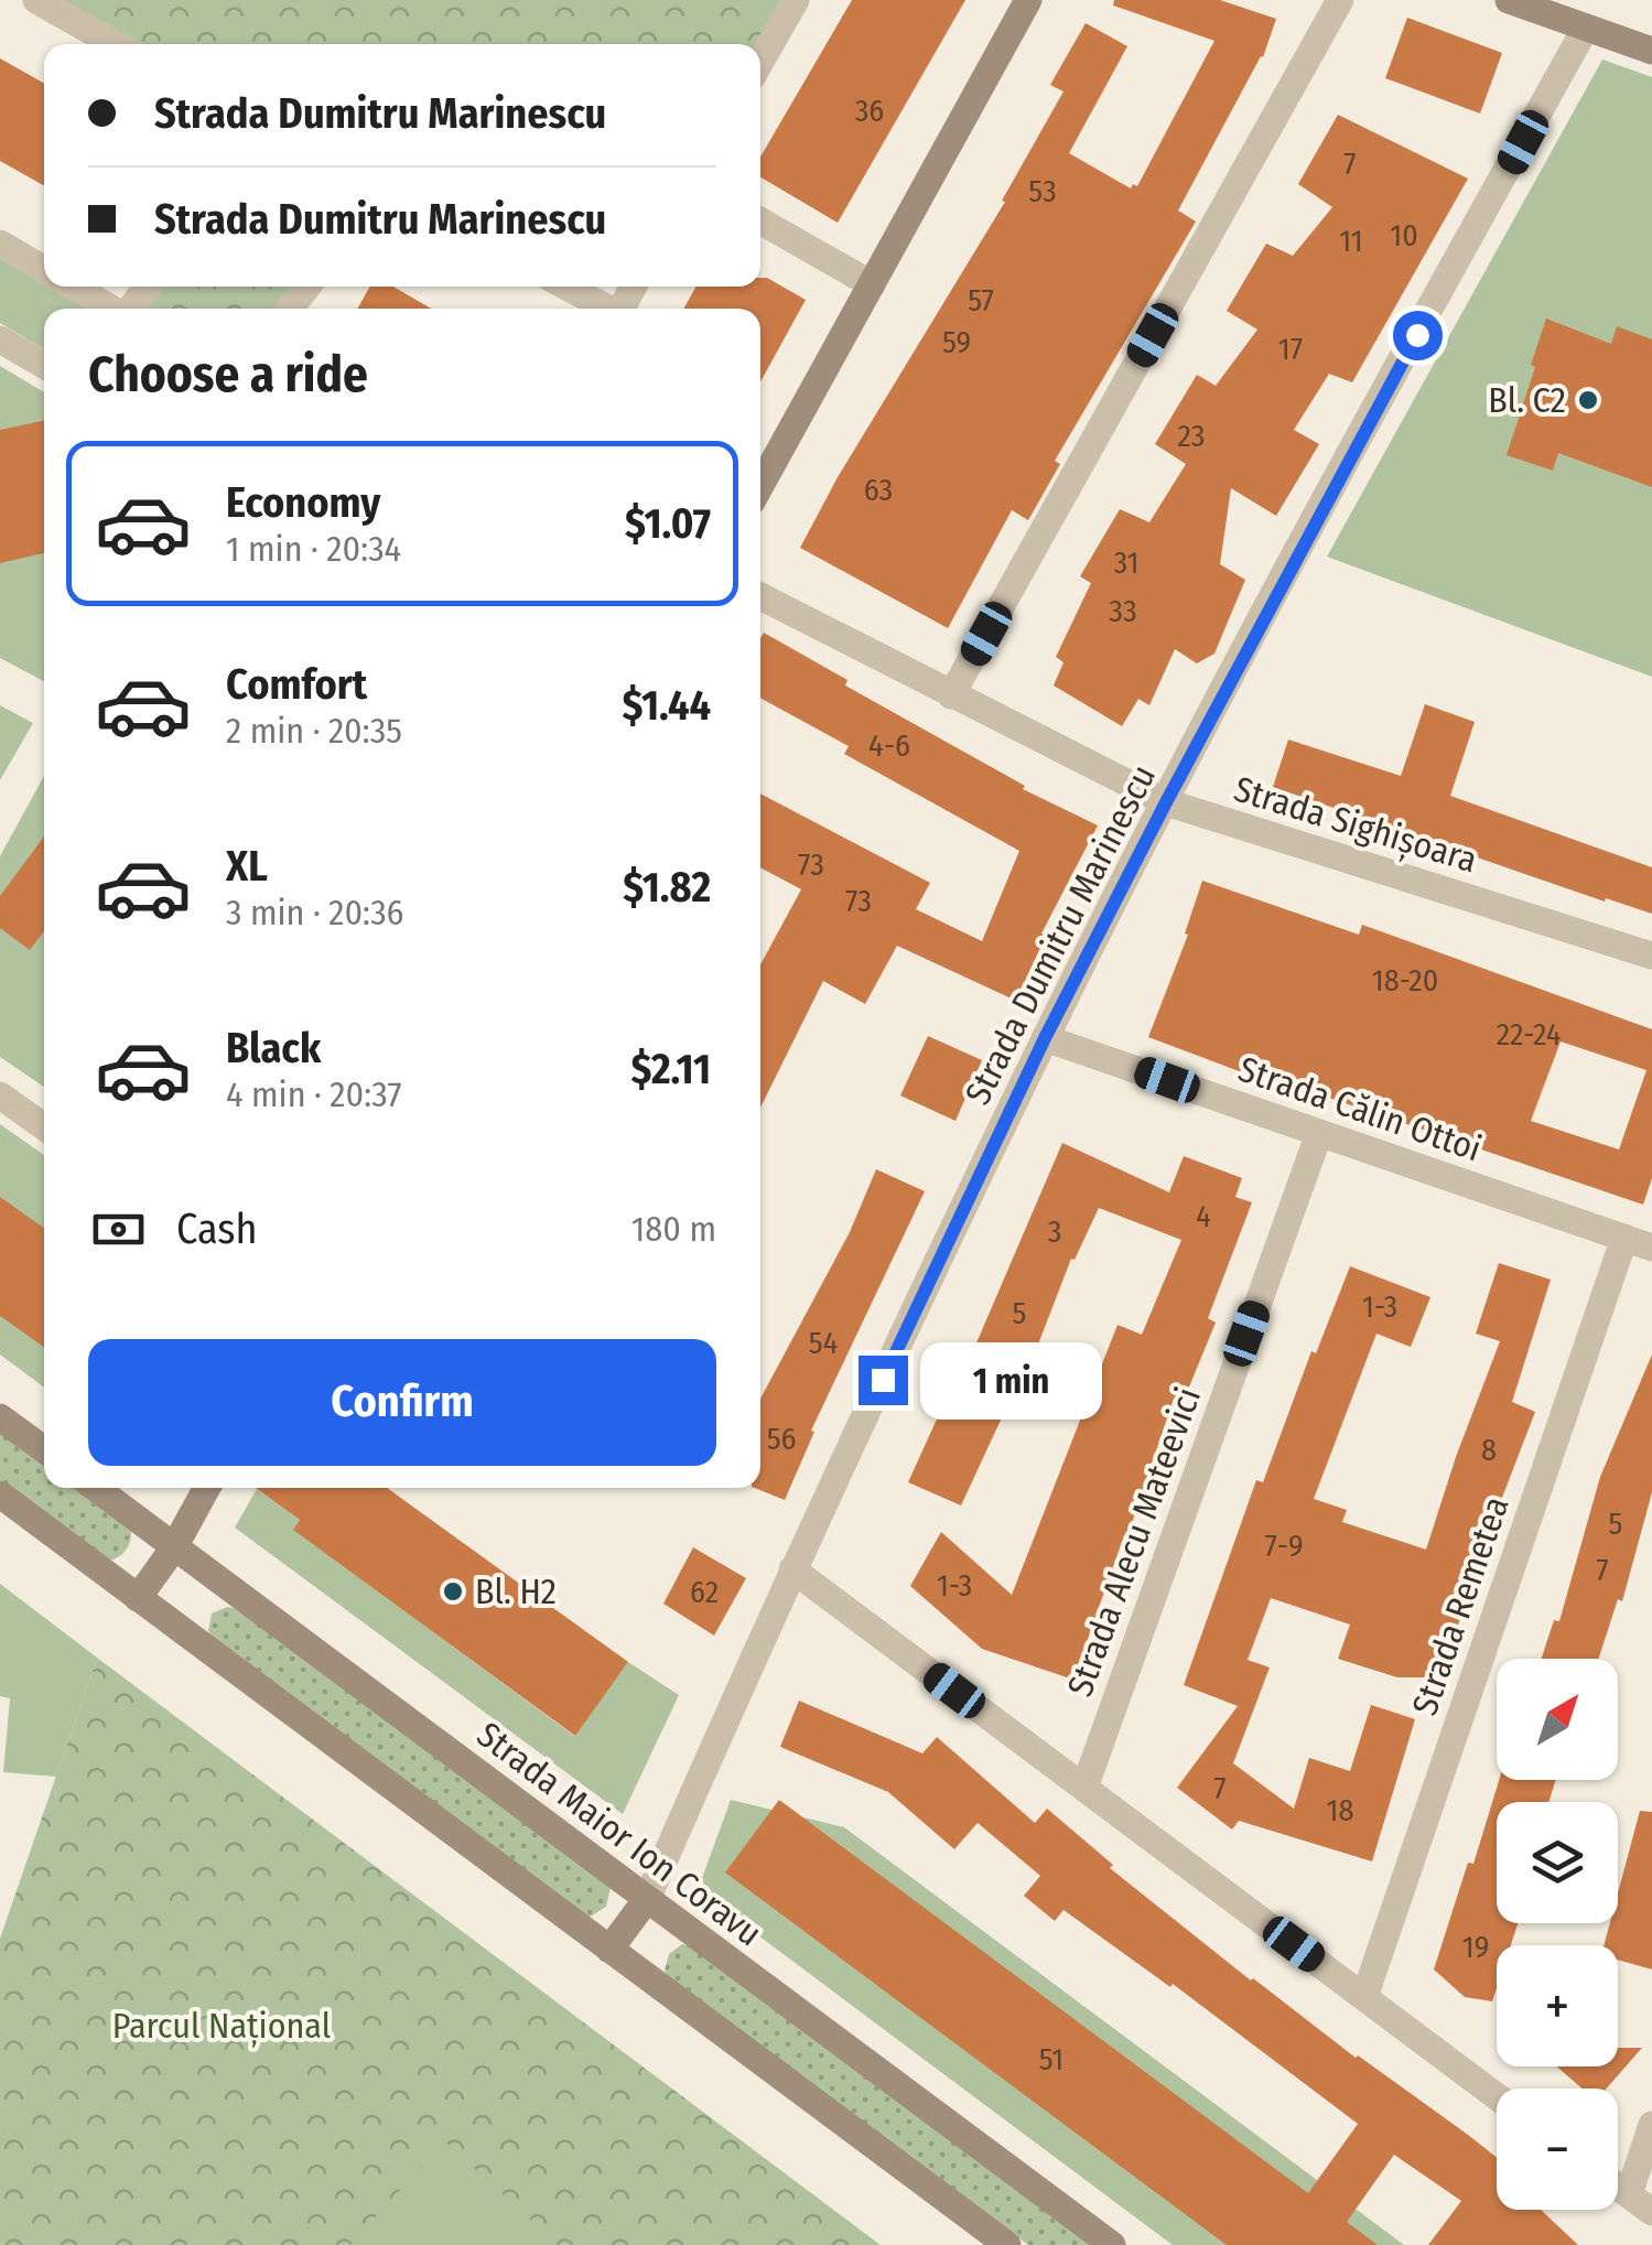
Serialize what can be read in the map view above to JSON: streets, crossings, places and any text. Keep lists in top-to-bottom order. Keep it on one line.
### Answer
{"streets":{"street":["Strada Sighișoara","Strada Dumitru Marinescu","Strada Călin Ottoi","Strada Alecu Mateevici","Strada Remetea","Strada Maior Ion Coravu"]},"crossings":[["Strada Sighișoara","Strada Dumitru Marinescu"],["Strada Dumitru Marinescu","Strada Călin Ottoi"],["Strada Dumitru Marinescu","Strada Maior Ion Coravu"],["Strada Călin Ottoi","Strada Alecu Mateevici"],["Strada Călin Ottoi","Strada Remetea"]],"parks":["Parcul Național"],"places":["Bl. C2","Bl. H2"],"house_numbers":["36","7","53","10","11","57","59","17","23","63","31","33","4-6","73","73","18-20","22-24","4","3","1-3","5","54","56","8","5","7-9","7","1-3","62","7","18","19","51"],"north":"top right","page":{"banner":["Strada Dumitru Marinescu","Strada Dumitru Marinescu"],"heading":"Choose a ride","list":[{"name":"Economy","note":"1 min · 20:34","value":"$1.07"},{"name":"Comfort","note":"2 min · 20:35","value":"$1.44"},{"name":"XL","note":"3 min · 20:36","value":"$1.82"},{"name":"Black","note":"4 min · 20:37","value":"$2.11"}],"pay":["Cash","180 m"],"buttons":"Confirm","bubble":"1 min","map_buttons":["+","−"]}}
